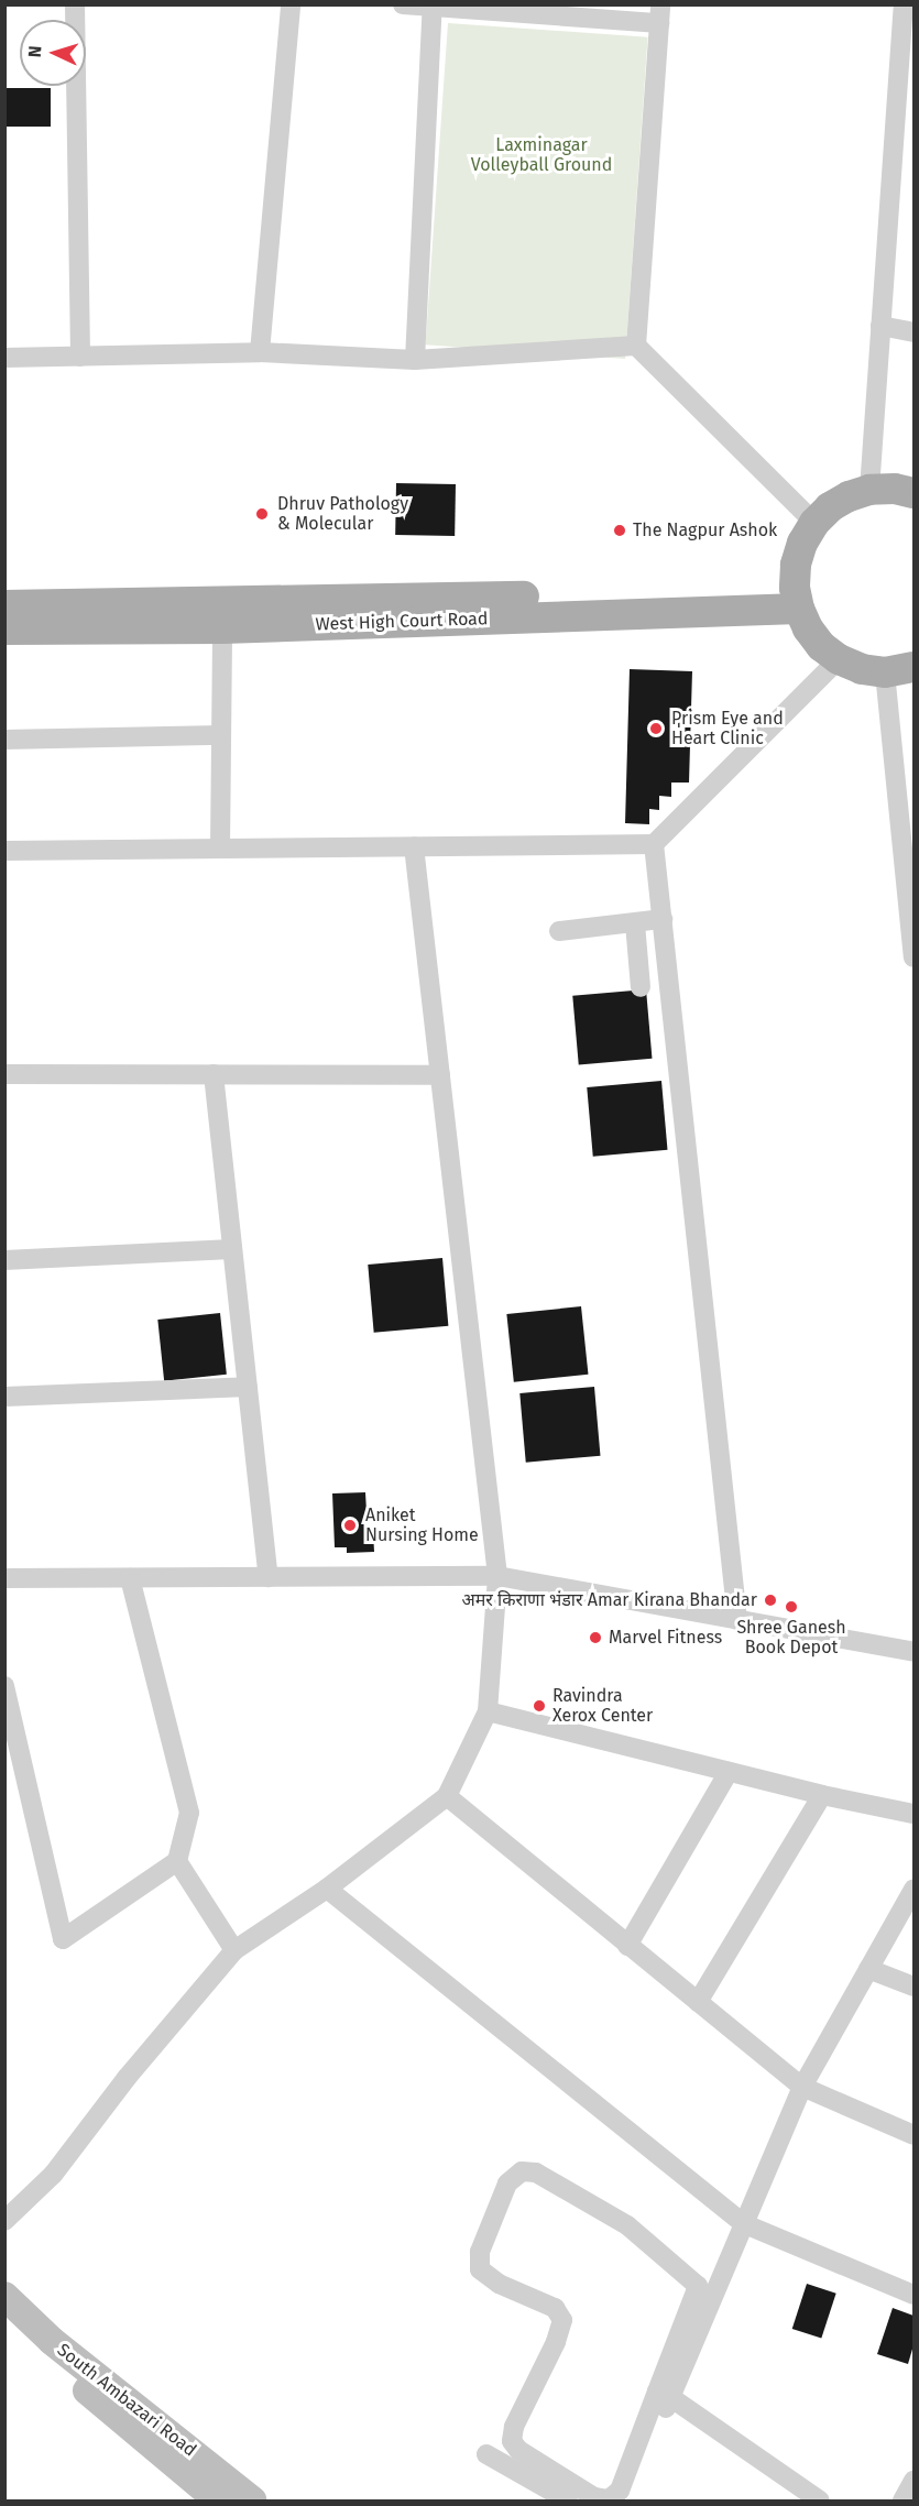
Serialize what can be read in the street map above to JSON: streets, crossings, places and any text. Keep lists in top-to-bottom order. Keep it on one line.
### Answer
{"streets":{"main road":["West High Court Road","South Ambazari Road"]},"parks":["Laxminagar Volleyball Ground"],"places":["Dhruv Pathology & Molecular","The Nagpur Ashok","Prism Eye and Heart Clinic","Aniket Nursing Home","अमर किराणा भंडार Amar Kirana Bhandar","Shree Ganesh Book Depot","Marvel Fitness","Ravindra Xerox Center"],"north":"left"}
